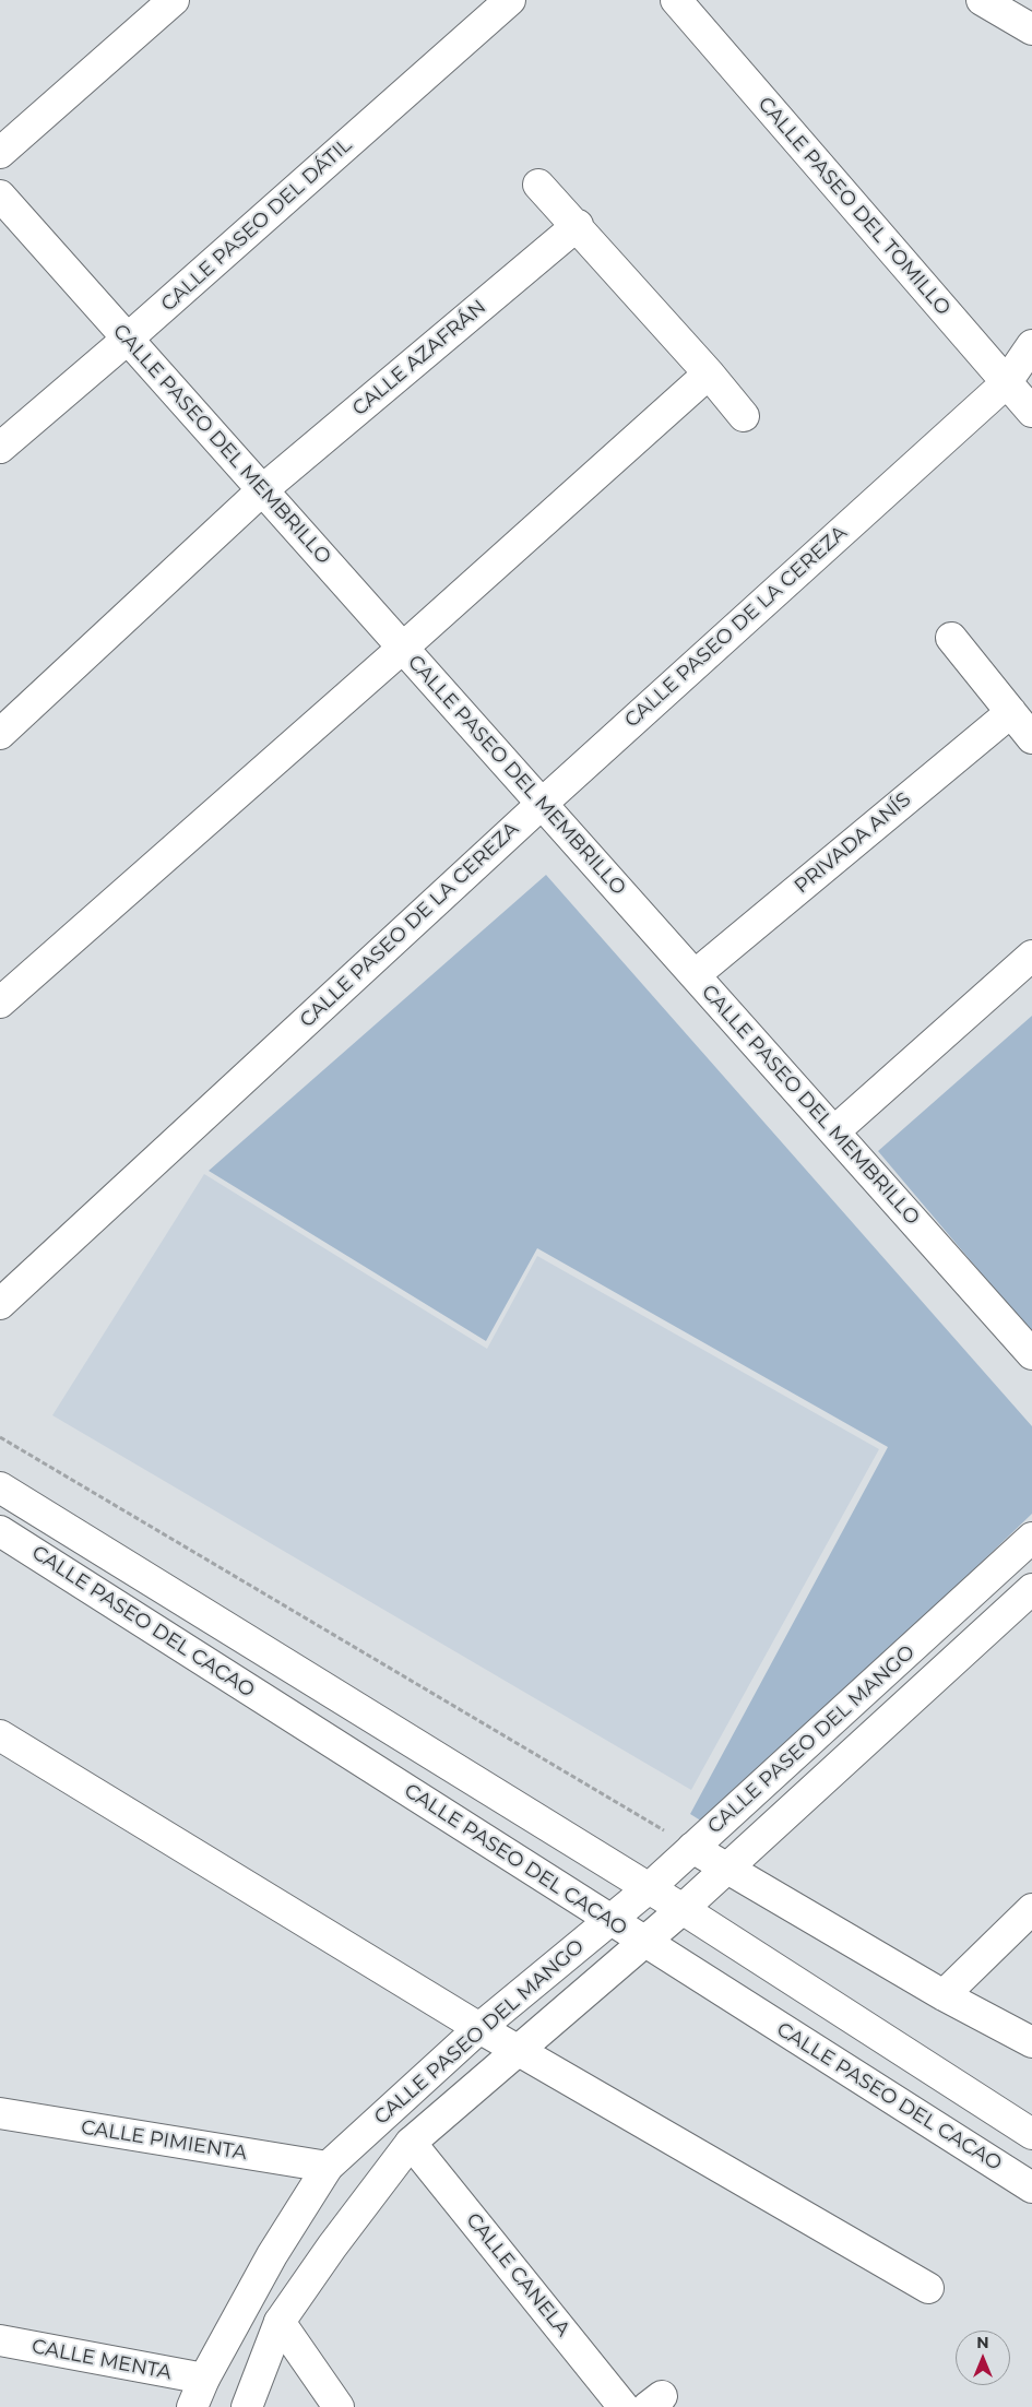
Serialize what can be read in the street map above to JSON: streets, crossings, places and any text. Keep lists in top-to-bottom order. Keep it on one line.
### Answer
{"streets":{"street":["CALLE PASEO DEL TOMILLO","CALLE PASEO DEL DÁTIL","CALLE AZAFRÁN","CALLE PASEO DEL MEMBRILLO","CALLE PASEO DE LA CEREZA","PRIVADA ANÍS","CALLE PASEO DEL CACAO","CALLE PASEO DEL MANGO","CALLE PIMIENTA","CALLE CANELA","CALLE MENTA"]},"crossings":[["CALLE PASEO DEL TOMILLO","CALLE PASEO DE LA CEREZA"],["CALLE PASEO DEL DÁTIL","CALLE PASEO DEL MEMBRILLO"],["CALLE AZAFRÁN","CALLE PASEO DEL MEMBRILLO"],["CALLE PASEO DEL MEMBRILLO","CALLE PASEO DE LA CEREZA"],["CALLE PASEO DEL MEMBRILLO","PRIVADA ANÍS"],["CALLE PASEO DEL CACAO","CALLE PASEO DEL MANGO"],["CALLE PASEO DEL MANGO","CALLE PIMIENTA"],["CALLE PASEO DEL MANGO","CALLE CANELA"],["CALLE PASEO DEL MANGO","CALLE MENTA"]],"north":"top"}
